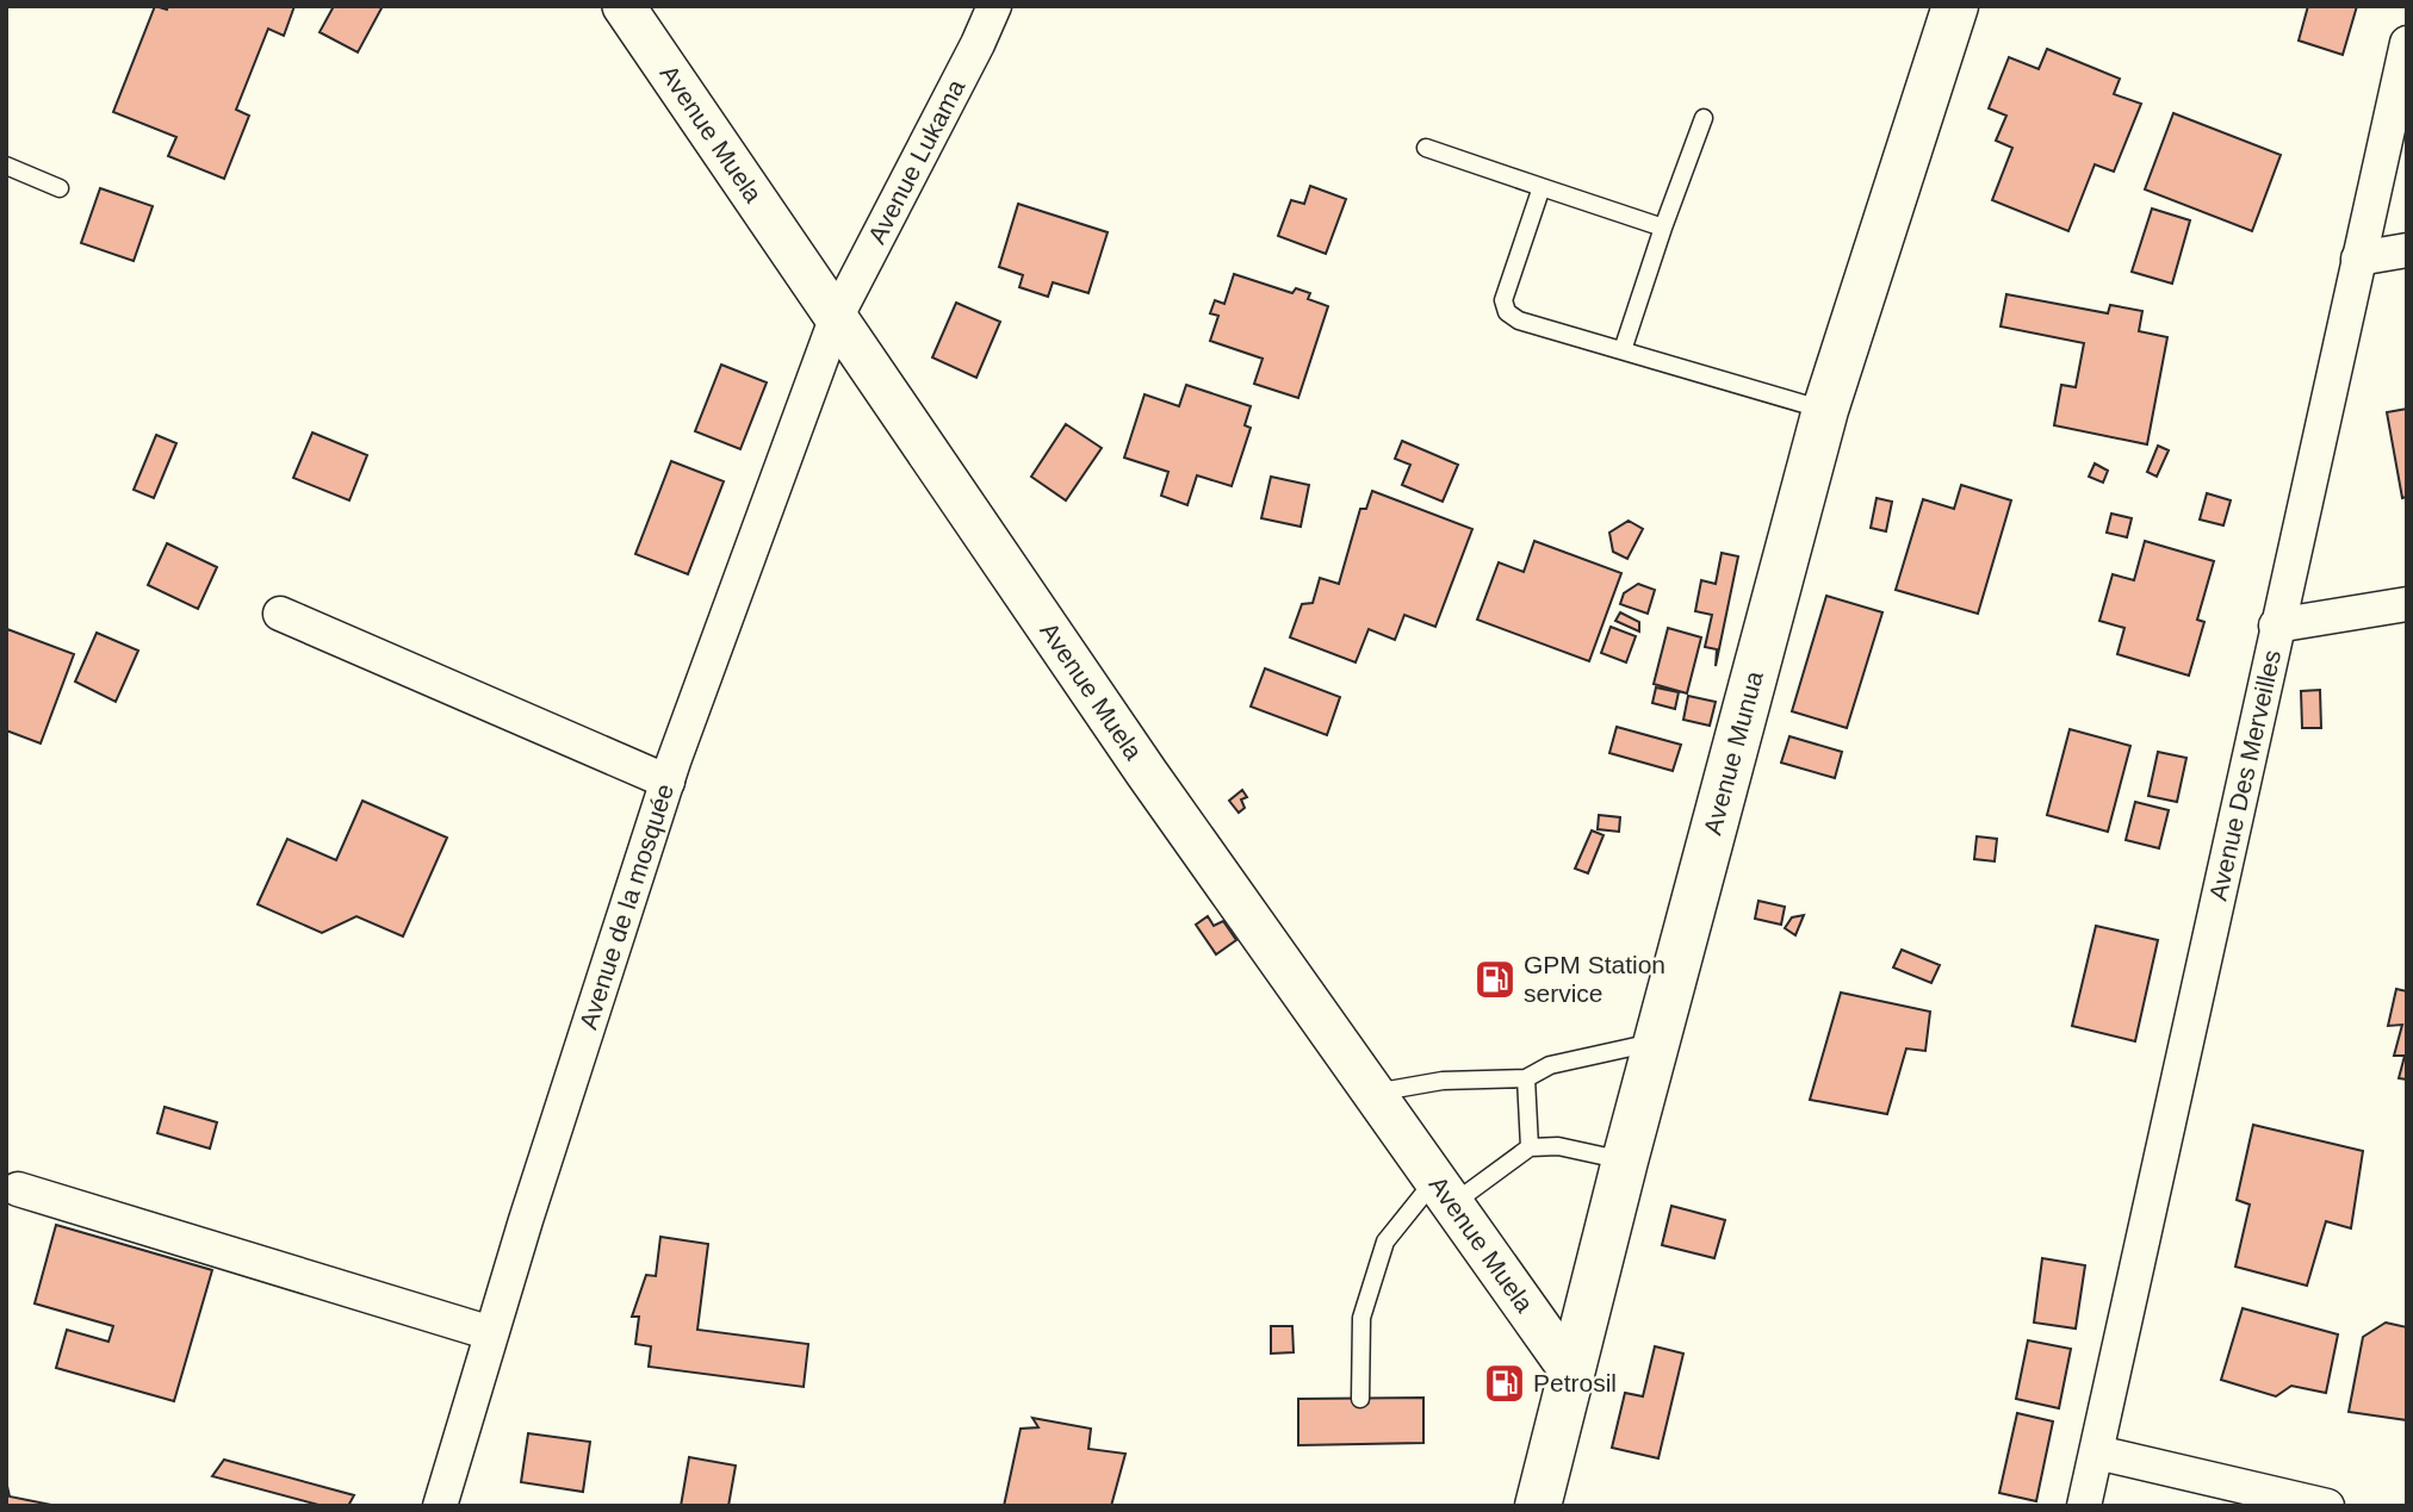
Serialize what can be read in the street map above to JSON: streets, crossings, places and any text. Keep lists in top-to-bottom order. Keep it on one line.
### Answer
{"streets":{"main road":["Avenue Munua"],"street":["Avenue Muela","Avenue Lukama","Avenue Des Merveilles","Avenue de la mosquée"]},"crossings":[["Avenue Muela","Avenue Lukama"],["Avenue Muela","Avenue Munua"],["Avenue Muela","Avenue de la mosquée"],["Avenue Lukama","Avenue de la mosquée"]],"places":{"fuel station":["GPM Station service","Petrosil"]}}
